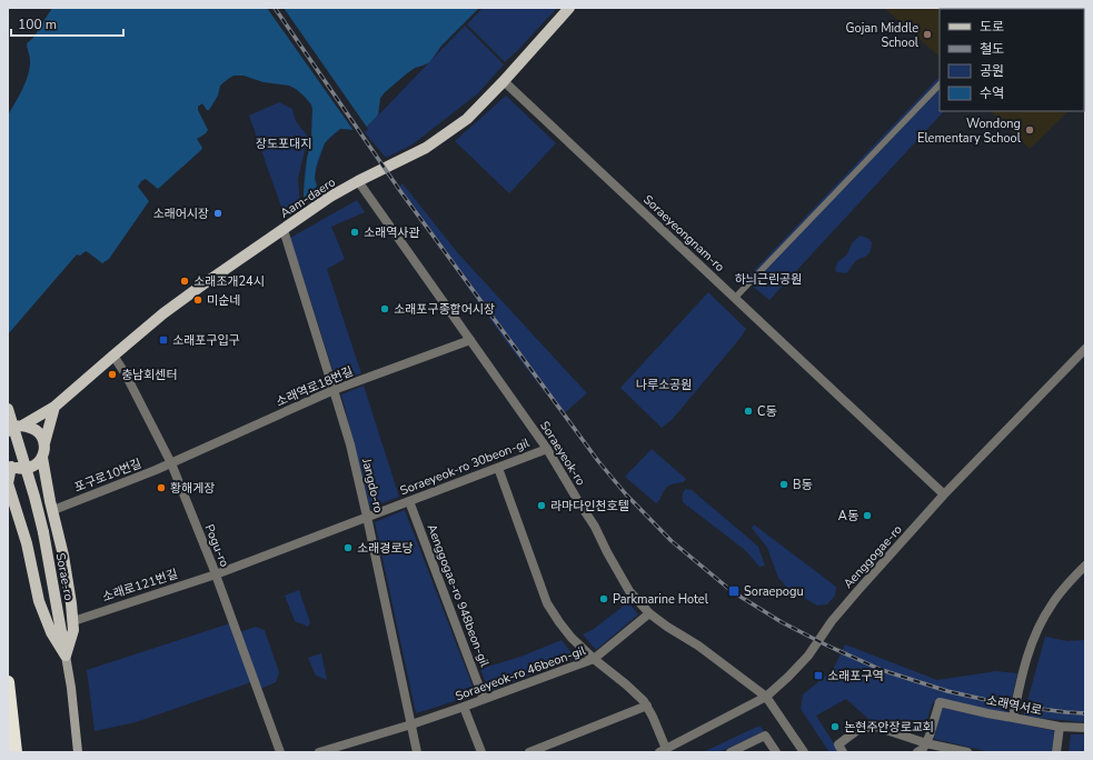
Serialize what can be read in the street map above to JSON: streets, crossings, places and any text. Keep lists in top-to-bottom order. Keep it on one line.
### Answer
{"streets":{"main road":["Aam-daero","Sorae-ro"],"street":["Soraeyeongnam-ro","소래역로18번길","Soraeyeok-ro","Soraeyeok-ro 30beon-gil","포구로10번길","Jangdo-ro","Pogu-ro","Aenggogae-ro","소래로121번길","Aenggogae-ro 948beon-gil","Soraeyeok-ro 46beon-gil","소래역서로"]},"crossings":[["Aam-daero","Soraeyeongnam-ro"],["Aam-daero","Soraeyeok-ro"],["Aam-daero","Jangdo-ro"],["Aam-daero","Pogu-ro"],["Soraeyeongnam-ro","Aenggogae-ro"],["소래역로18번길","Soraeyeok-ro"],["소래역로18번길","포구로10번길"],["소래역로18번길","Jangdo-ro"],["소래역로18번길","Pogu-ro"],["Soraeyeok-ro","Soraeyeok-ro 30beon-gil"],["Soraeyeok-ro","Aenggogae-ro"],["Soraeyeok-ro","Soraeyeok-ro 46beon-gil"],["Soraeyeok-ro 30beon-gil","Jangdo-ro"],["Soraeyeok-ro 30beon-gil","Pogu-ro"],["Soraeyeok-ro 30beon-gil","소래로121번길"],["Soraeyeok-ro 30beon-gil","Aenggogae-ro 948beon-gil"],["포구로10번길","Pogu-ro"],["Jangdo-ro","Soraeyeok-ro 46beon-gil"],["Pogu-ro","소래로121번길"],["Aenggogae-ro 948beon-gil","Soraeyeok-ro 46beon-gil"]],"parks":["장도포대지","하늬근린공원","나루소공원"],"places":{"other":["Gojan Middle School","Wondong Elementary School","소래어시장","소래역사관","소래조개24시","미순네","소래포구종합어시장","충남회센터","C동","B동","황해게장","라마다인천호텔","A동","소래경로당","Parkmarine Hotel","논현주안장로교회"],"transit":["소래포구입구","Soraepogu","소래포구역"]},"legend":["도로","철도","공원","수역"],"scale_bar":"100 m"}
